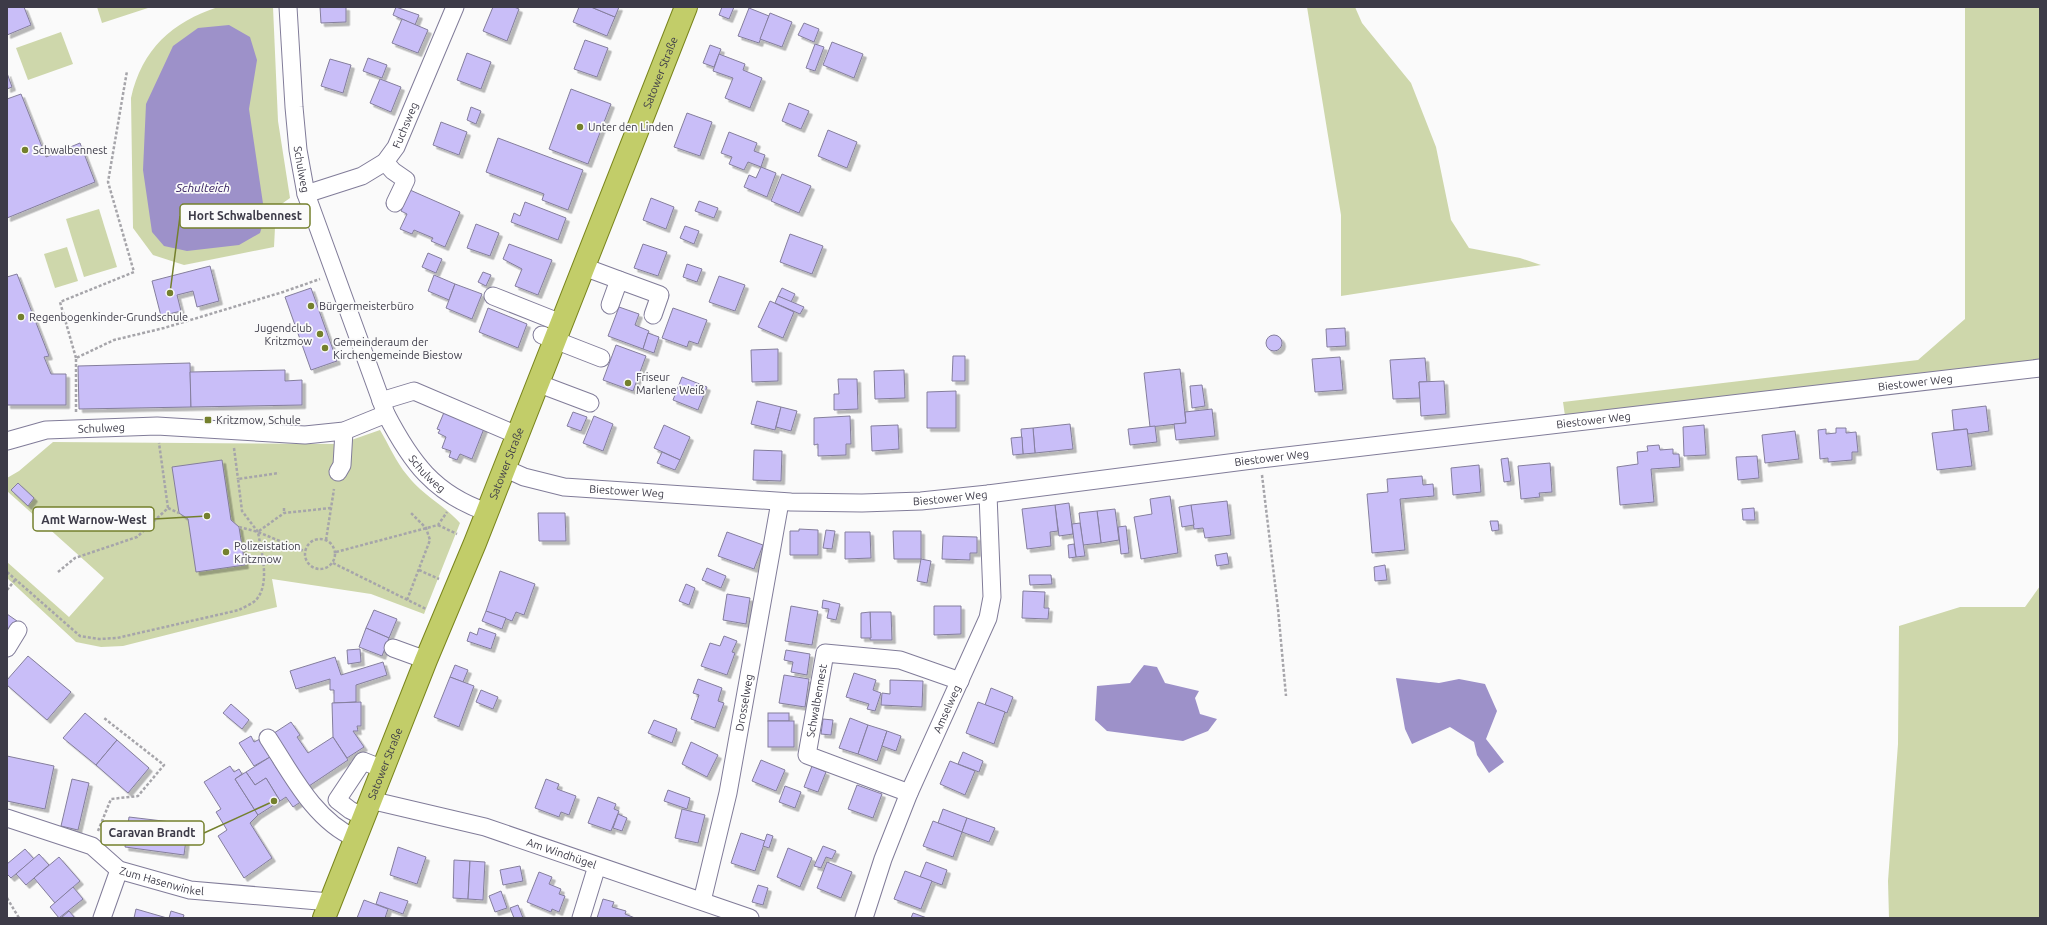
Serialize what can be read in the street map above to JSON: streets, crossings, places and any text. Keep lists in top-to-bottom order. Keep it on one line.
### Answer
{"streets":{"main road":["Satower Straße"],"street":["Fuchsweg","Schulweg","Biestower Weg","Schwalbennest","Drosselweg","Amselweg","Am Windhügel","Zum Hasenwinkel"]},"crossings":[["Satower Straße","Schulweg"],["Satower Straße","Biestower Weg"],["Satower Straße","Am Windhügel"],["Satower Straße","Zum Hasenwinkel"],["Fuchsweg","Schulweg"],["Biestower Weg","Drosselweg"],["Biestower Weg","Amselweg"],["Schwalbennest","Amselweg"],["Drosselweg","Am Windhügel"]],"water":["Schulteich"],"places":{"other":["Unter den Linden","Schwalbennest","Hort Schwalbennest","Bürgermeisterbüro","Regenbogenkinder-Grundschule","Jugendclub Kritzmow","Gemeinderaum der Kirchengemeinde Biestow","Friseur Marlene Weiß","Amt Warnow-West","Polizeistation Kritzmow","Caravan Brandt"],"transit":["Kritzmow, Schule"]}}
